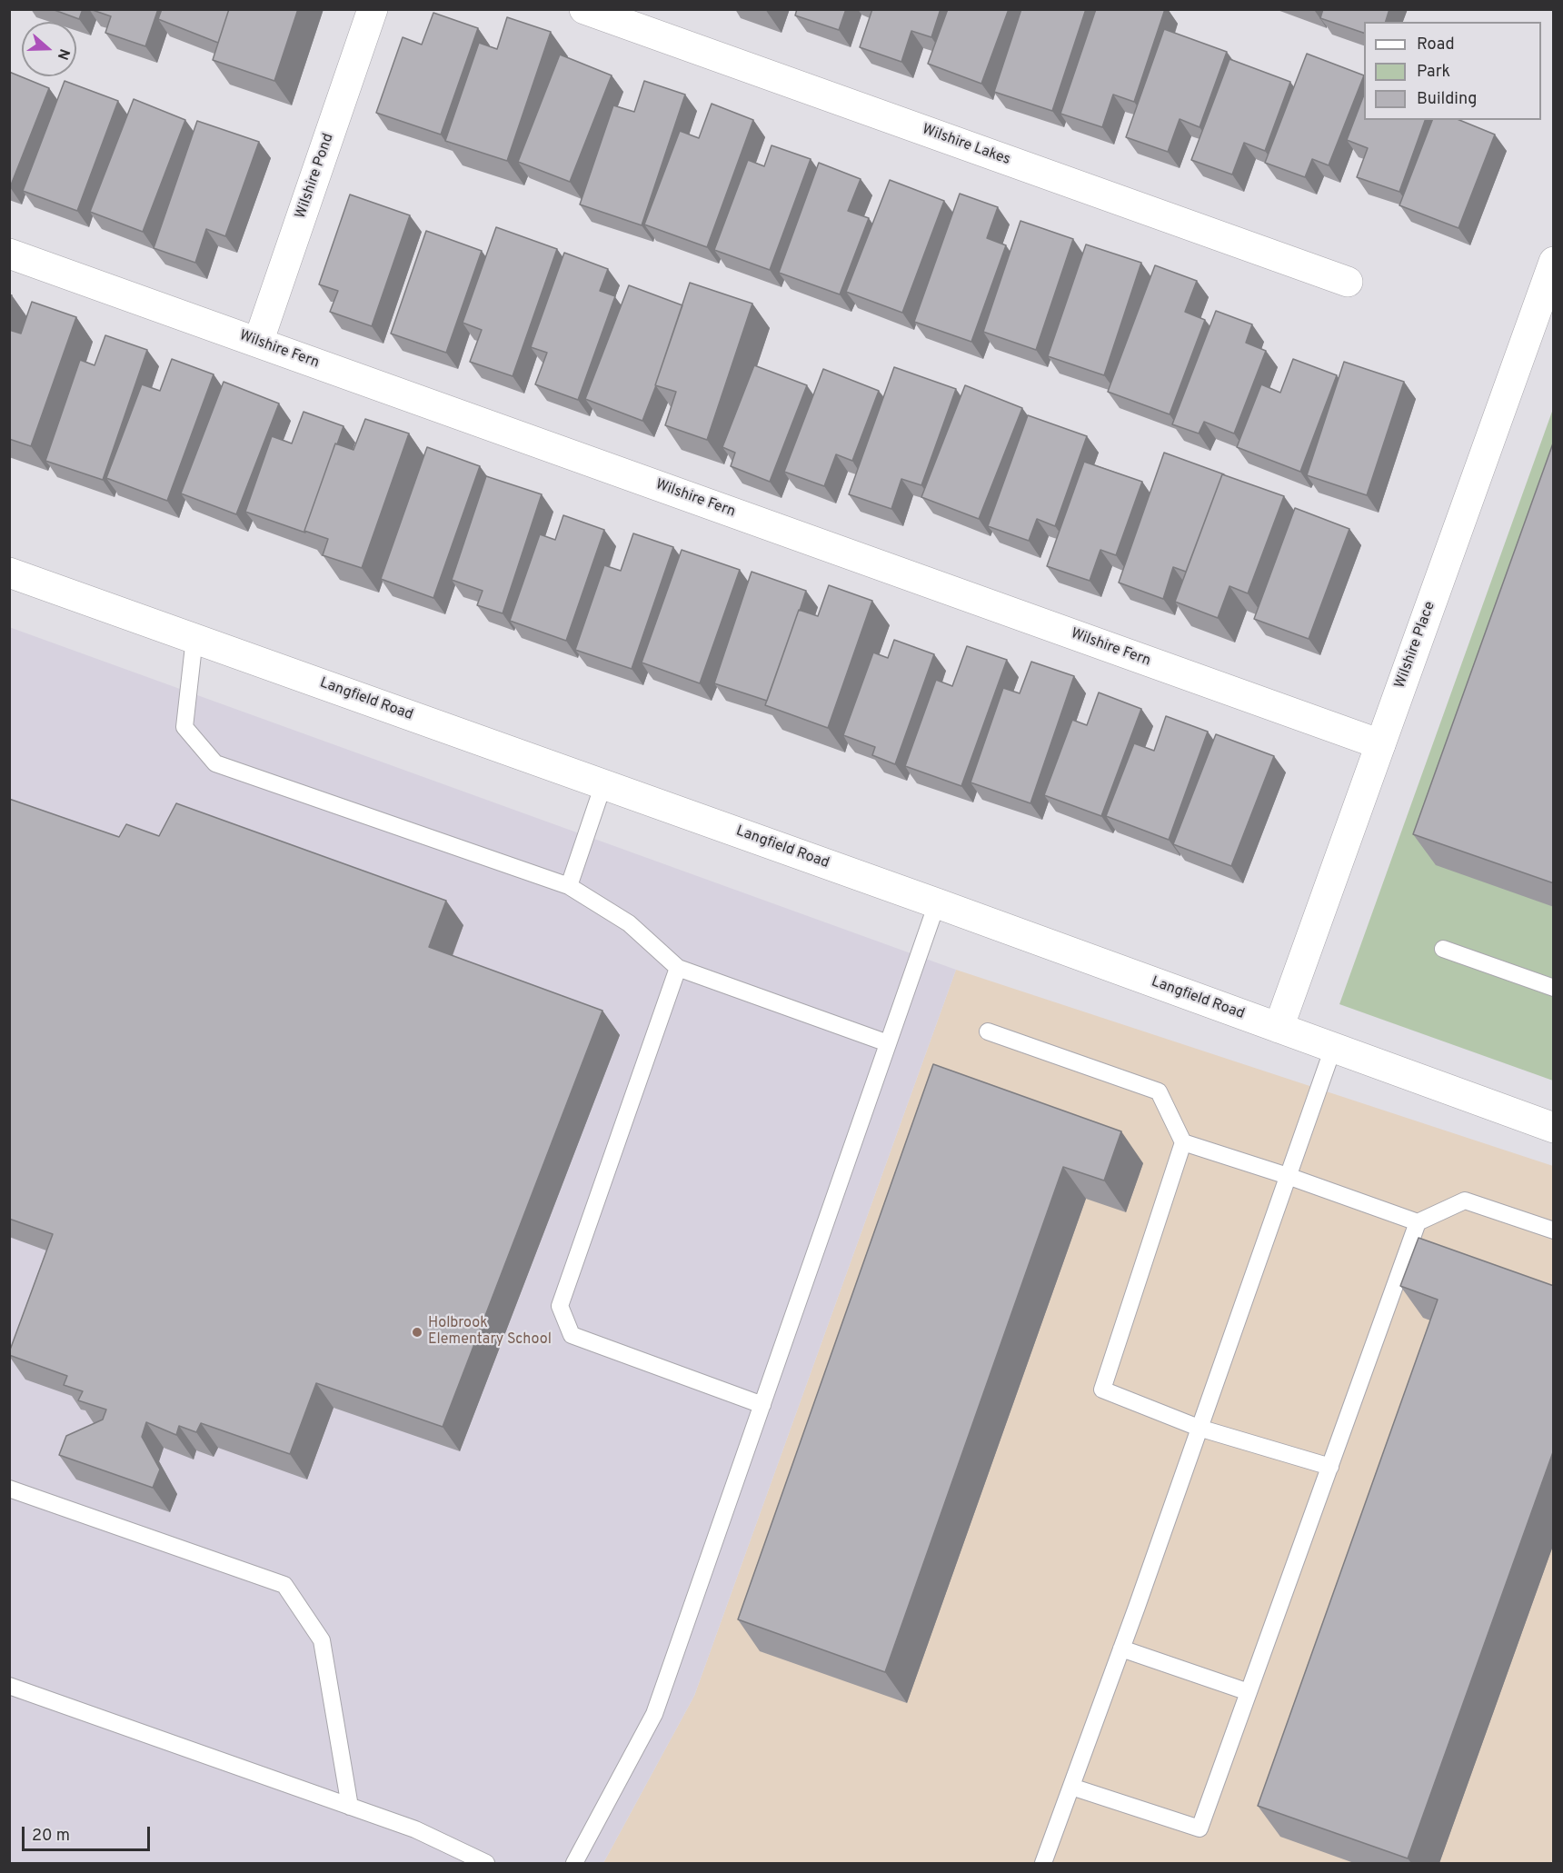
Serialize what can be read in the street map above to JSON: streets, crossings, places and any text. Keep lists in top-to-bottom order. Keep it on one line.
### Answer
{"streets":{"street":["Wilshire Lakes","Wilshire Pond","Wilshire Fern","Wilshire Place","Langfield Road"]},"crossings":[["Wilshire Pond","Wilshire Fern"],["Wilshire Fern","Wilshire Place"],["Wilshire Place","Langfield Road"]],"places":["Holbrook Elementary School"],"legend":["Road","Park","Building"],"scale_bar":"20 m","north":"right"}
